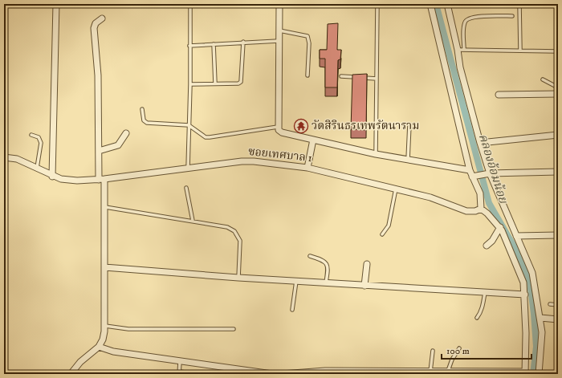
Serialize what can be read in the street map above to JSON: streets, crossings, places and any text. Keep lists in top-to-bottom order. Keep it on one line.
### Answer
{"streets":{"street":["ซอยเทศบาล 1"]},"water":["คลองอ้อมน้อย"],"places":{"temple":["วัดสิรินธรเทพรัตนาราม"]},"scale_bar":"100 m"}
